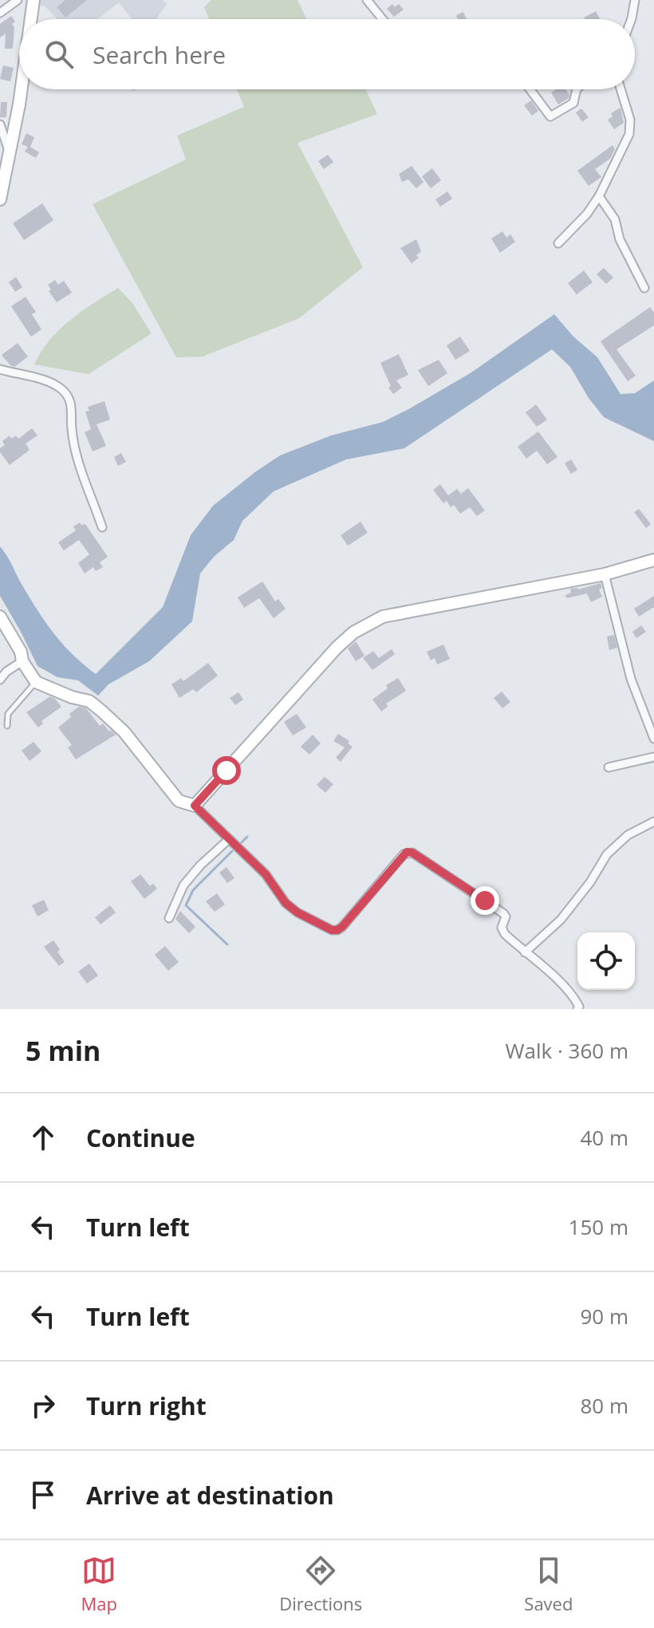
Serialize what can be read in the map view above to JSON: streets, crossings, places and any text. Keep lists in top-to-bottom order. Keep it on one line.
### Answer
{"page":{"search":"Search here","heading":["5 min","Walk · 360 m"],"list":[["Continue","40 m"],["Turn left","150 m"],["Turn left","90 m"],["Turn right","80 m"],"Arrive at destination"],"nav":["Map","Directions","Saved"]}}
